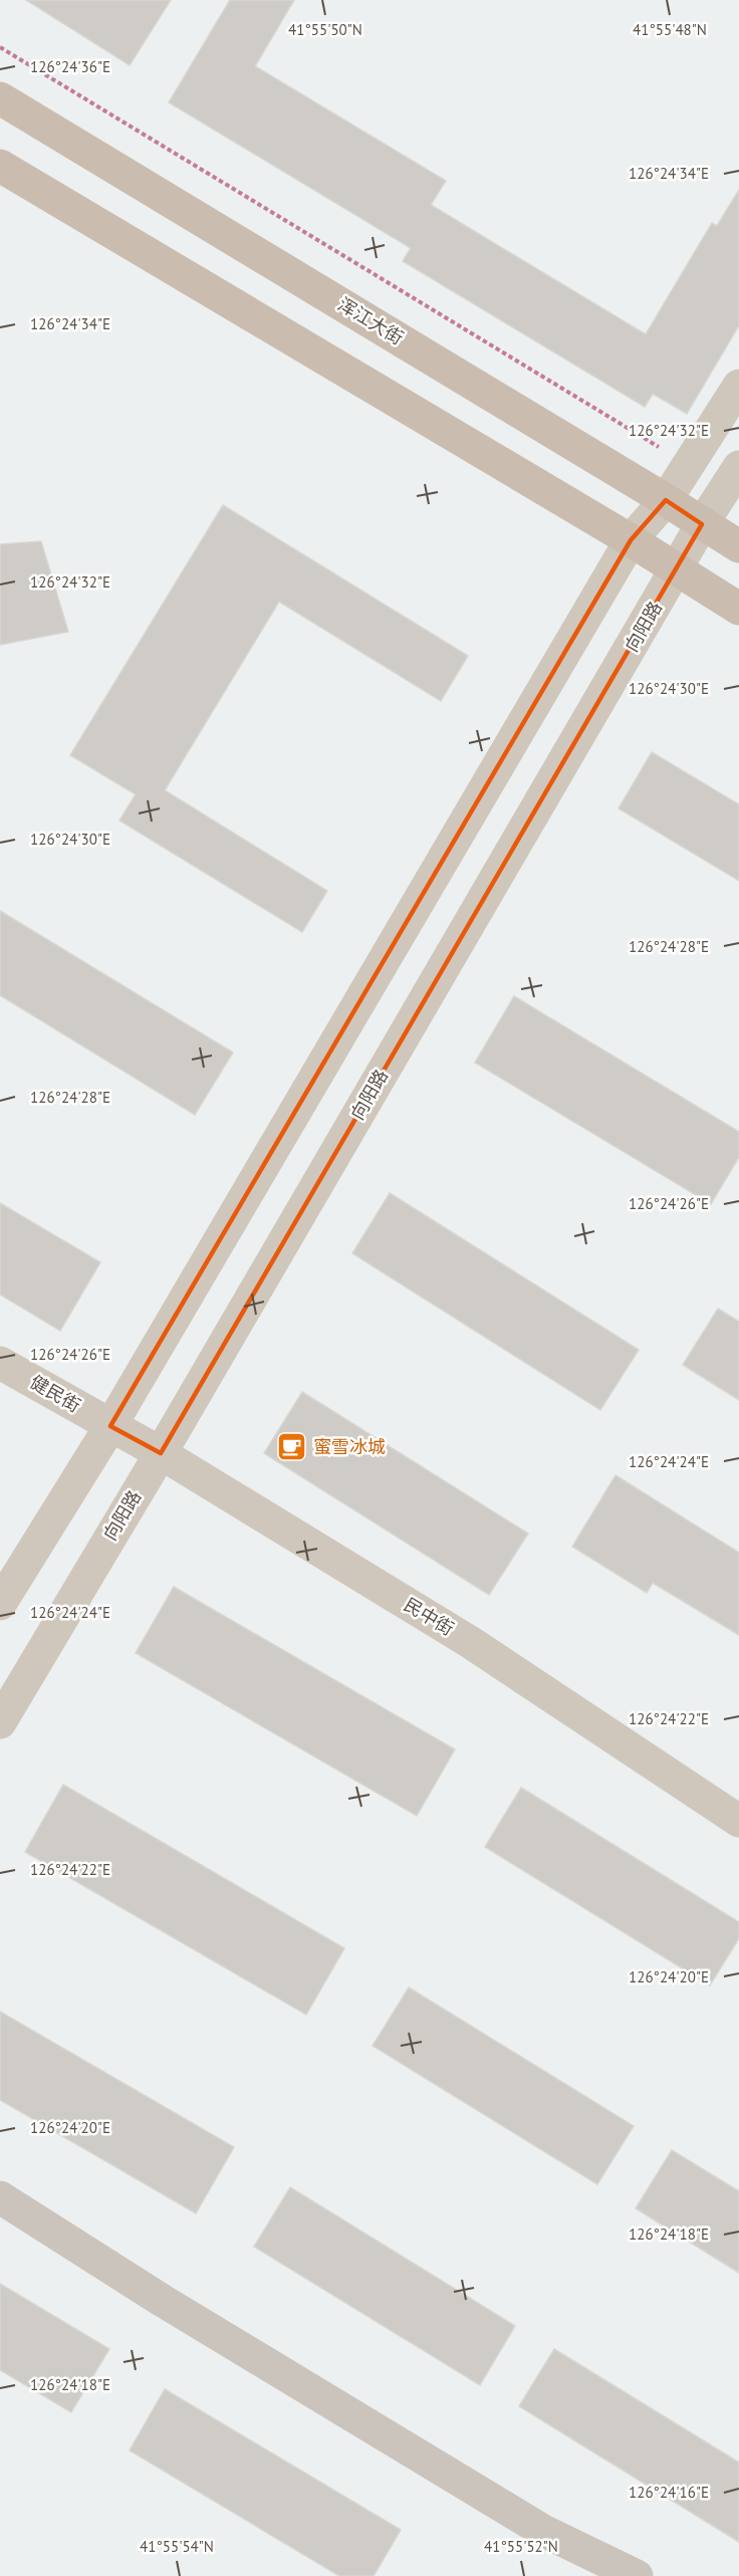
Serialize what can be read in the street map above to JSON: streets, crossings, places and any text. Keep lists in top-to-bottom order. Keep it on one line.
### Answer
{"streets":{"main road":["浑江大街","向阳路","健民街","民中街"]},"crossings":[["浑江大街","向阳路"],["向阳路","民中街"],["健民街","民中街"]],"places":{"cafe":["蜜雪冰城"]},"coordinates":["41°55'50\"N","41°55'48\"N","126°24'36\"E","126°24'34\"E","126°24'32\"E","126°24'30\"E","126°24'28\"E","126°24'26\"E","126°24'24\"E","126°24'22\"E","126°24'20\"E","126°24'18\"E","126°24'16\"E","41°55'54\"N","41°55'52\"N"]}
